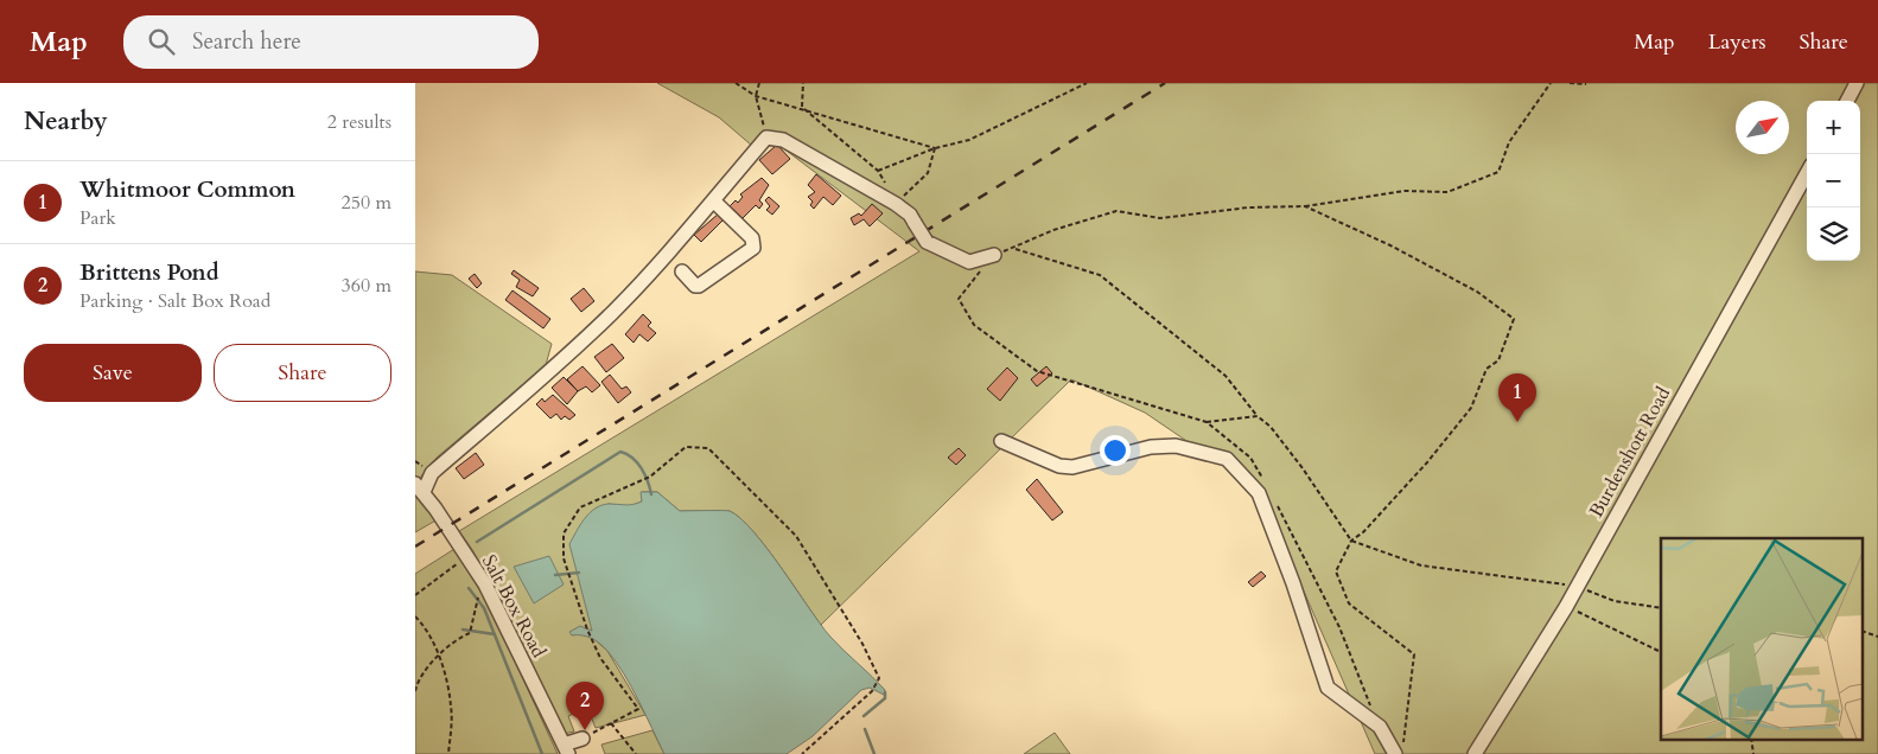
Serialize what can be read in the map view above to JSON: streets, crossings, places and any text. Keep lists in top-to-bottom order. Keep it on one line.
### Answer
{"streets":{"street":["Burdenshott Road","Salt Box Road"]},"north":"top right","page":{"header":"Map","search":"Search here","nav":["Map","Layers","Share"],"heading":["Nearby","2 results"],"map_buttons":["+","−"],"list":[{"mark":"1","name":"Whitmoor Common","note":"Park","value":"250 m"},{"mark":"2","name":"Brittens Pond","note":"Parking · Salt Box Road","value":"360 m"}],"buttons":["Save","Share"],"pins":["1","2"]}}
